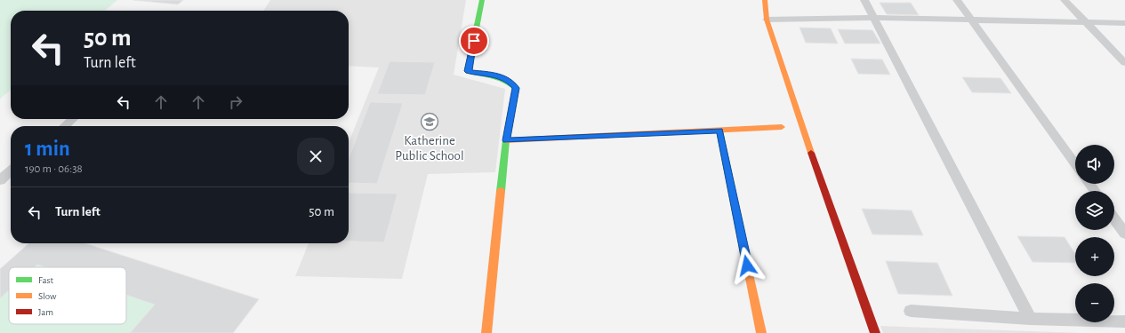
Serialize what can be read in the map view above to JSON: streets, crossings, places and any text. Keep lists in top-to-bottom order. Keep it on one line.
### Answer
{"places":{"school or university":["Katherine Public School"]},"legend":["Fast","Slow","Jam"],"page":{"turn":["50 m","Turn left"],"heading":["1 min","190 m · 06:38"],"map_buttons":["+","−"],"list":[{"name":"Turn left","value":"50 m"}]}}
